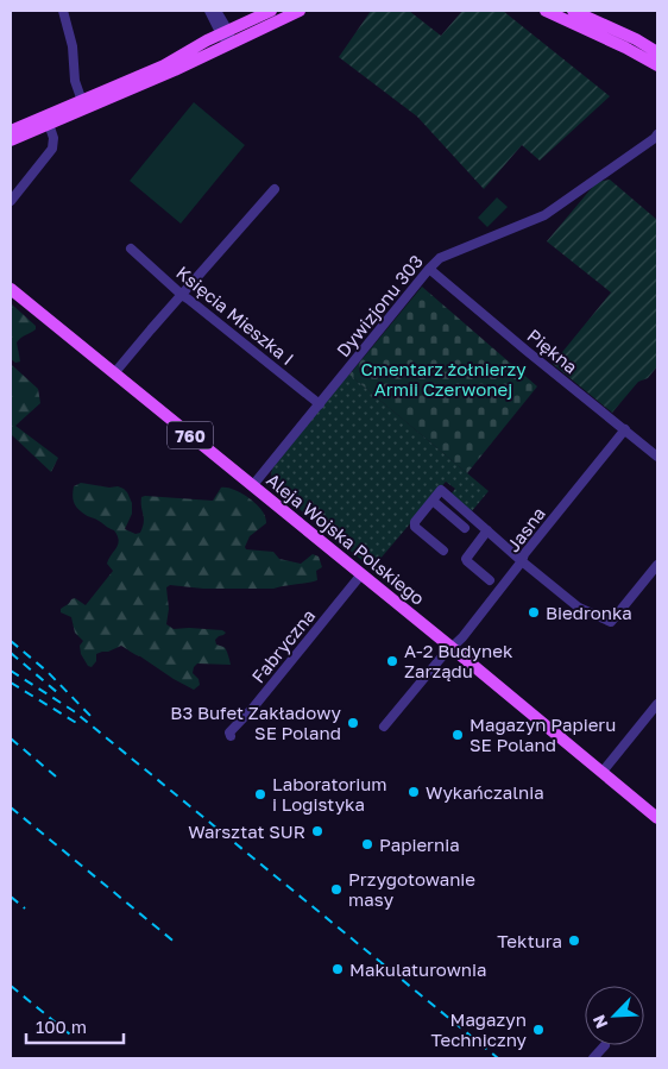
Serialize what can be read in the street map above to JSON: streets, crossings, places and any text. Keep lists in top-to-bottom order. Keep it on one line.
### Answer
{"streets":{"main road":["760","Aleja Wojska Polskiego"],"street":["Dywizjonu 303","Księcia Mieszka I","Piękna","Jasna","Fabryczna"]},"crossings":[["Dywizjonu 303","Księcia Mieszka I"],["Dywizjonu 303","Piękna"],["Dywizjonu 303","Aleja Wojska Polskiego"],["Piękna","Jasna"],["Jasna","Aleja Wojska Polskiego"],["Aleja Wojska Polskiego","Fabryczna"]],"parks":["Cmentarz żołnierzy Armii Czerwonej"],"places":["Biedronka","A-2 Budynek Zarządu","B3 Bufet Zakładowy SE Poland","Magazyn Papieru SE Poland","Wykańczalnia","Laboratorium i Logistyka","Warsztat SUR","Papiernia","Przygotowanie masy","Tektura","Makulaturownia","Magazyn Techniczny"],"scale_bar":"100 m","north":"bottom left"}
